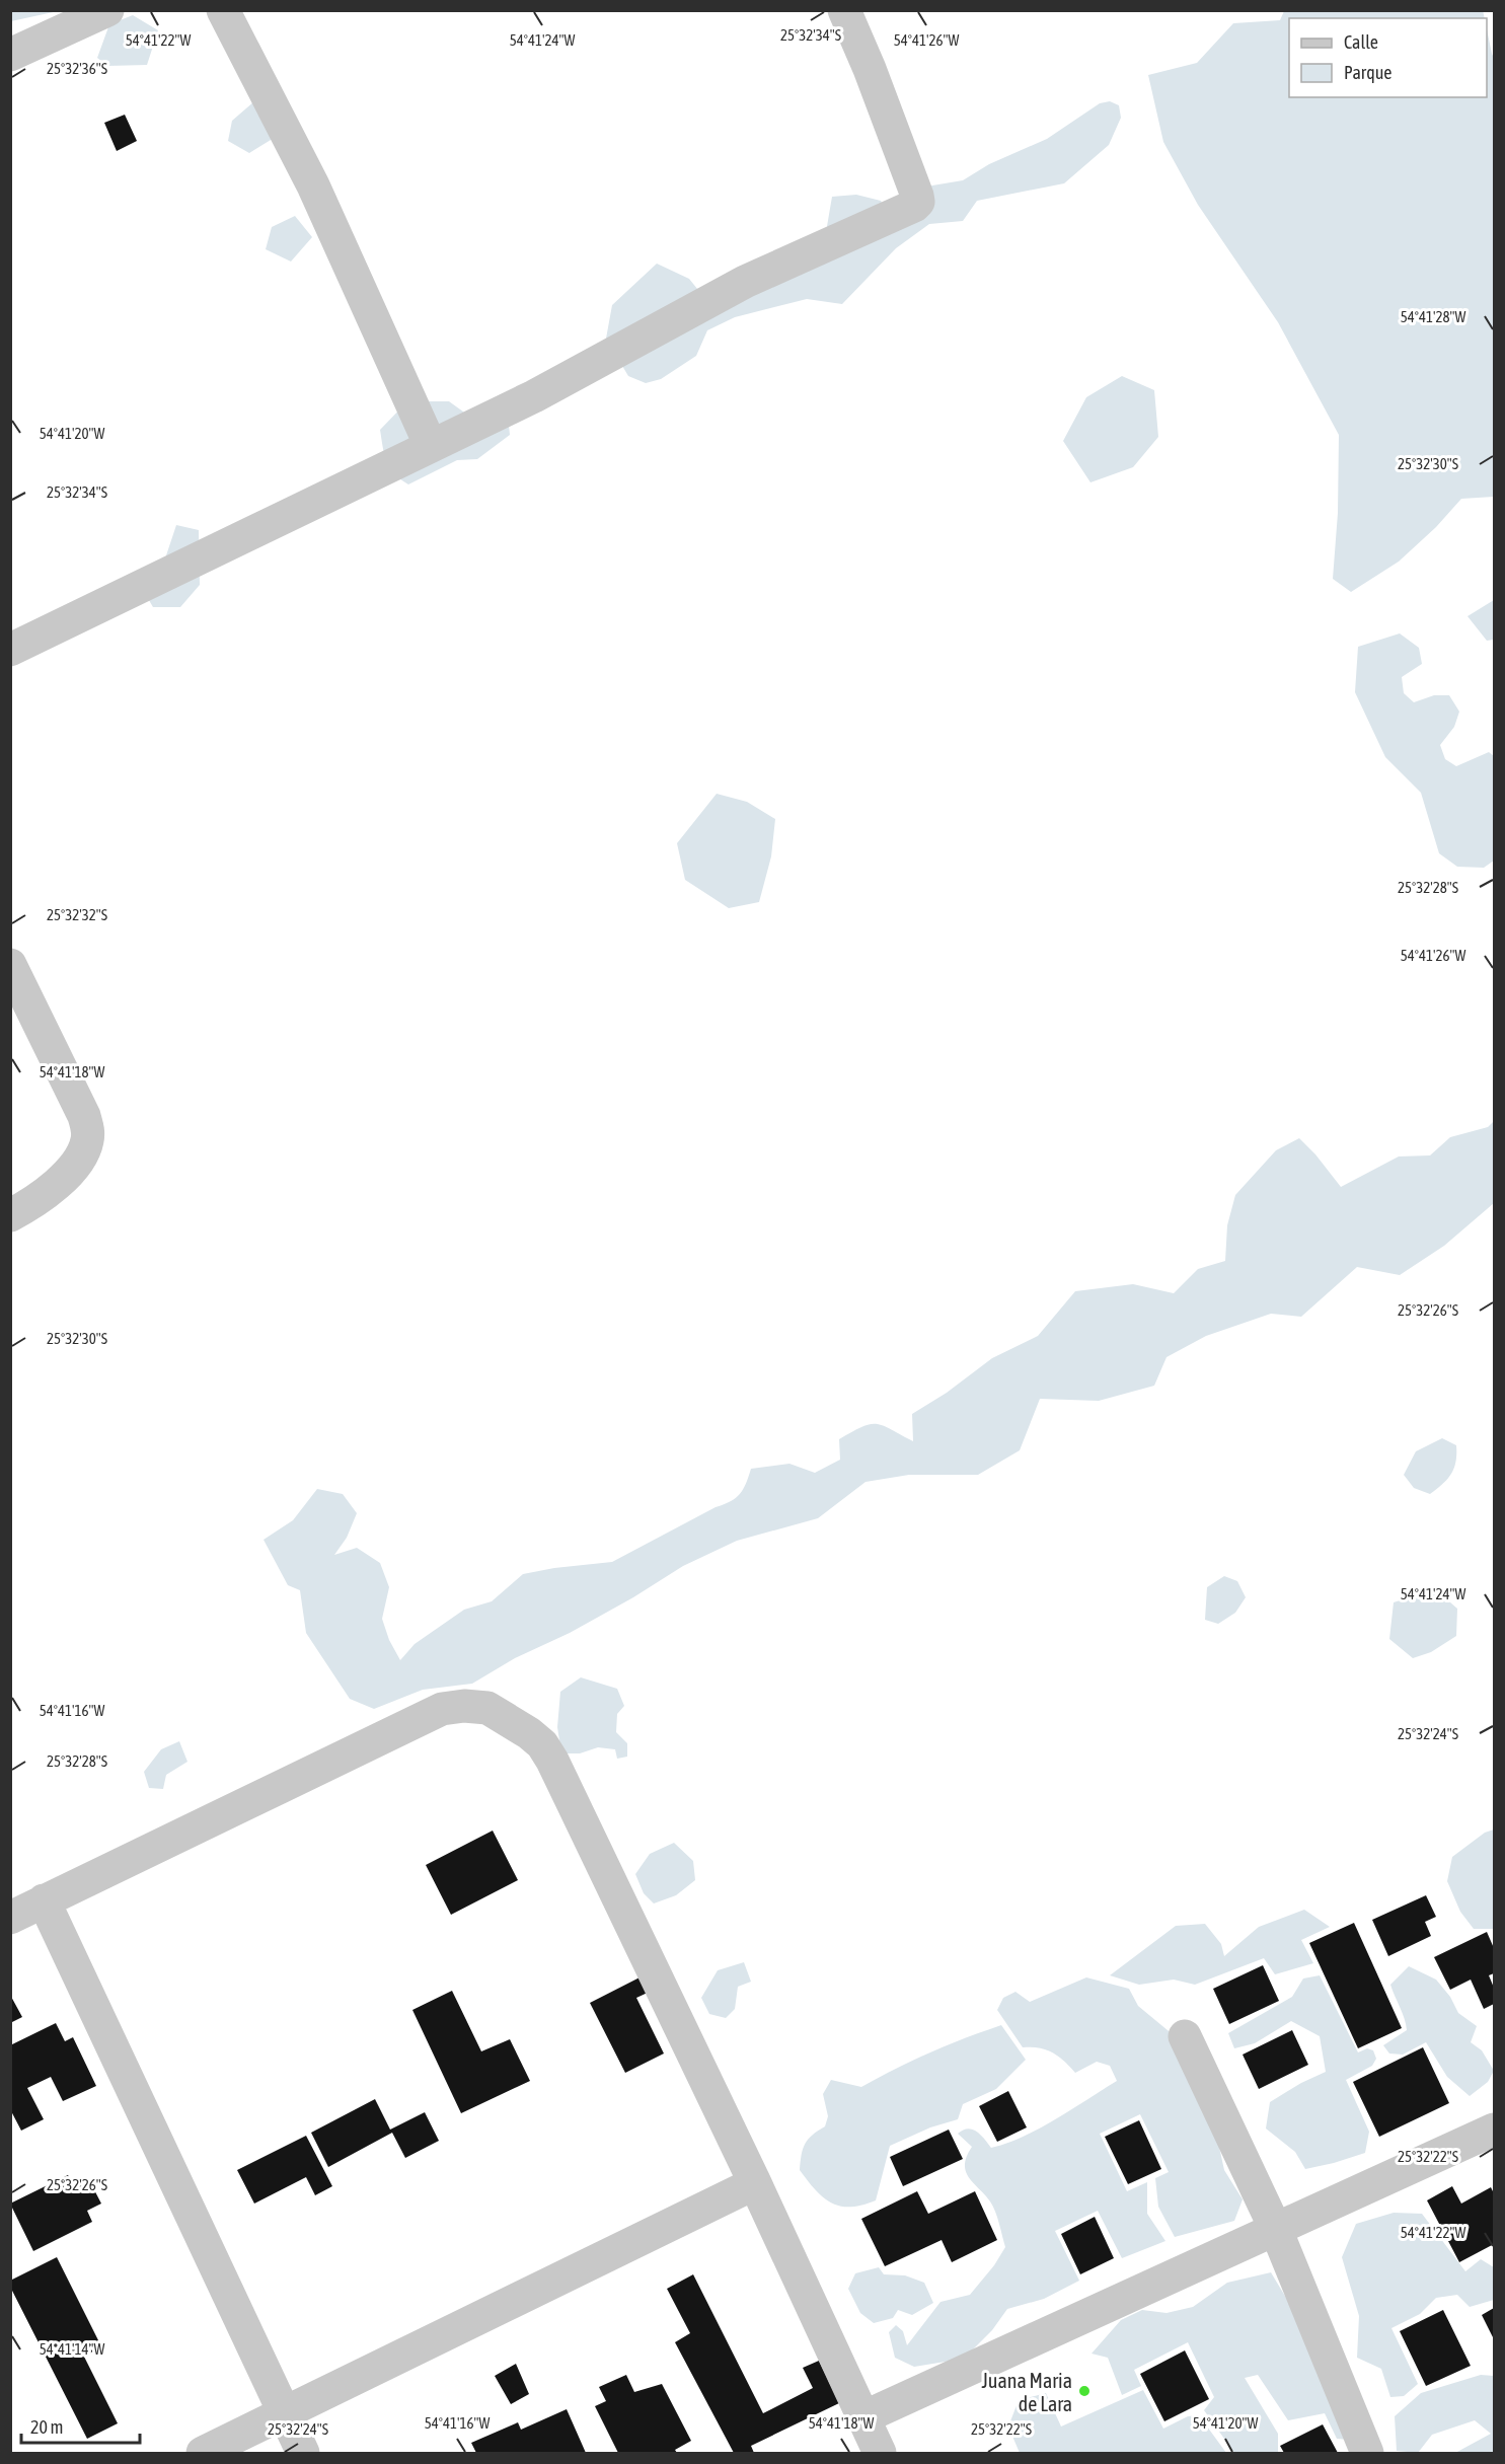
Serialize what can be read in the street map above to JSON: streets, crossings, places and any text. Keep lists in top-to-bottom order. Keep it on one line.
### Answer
{"places":["Juana Maria de Lara"],"legend":["Calle","Parque"],"scale_bar":"20 m","coordinates":["25°32'34\"S","54°41'22\"W","54°41'24\"W","54°41'26\"W","25°32'36\"S","54°41'28\"W","54°41'20\"W","25°32'30\"S","25°32'28\"S","25°32'32\"S","54°41'18\"W","25°32'26\"S","54°41'16\"W","25°32'24\"S","25°32'22\"S","54°41'14\"W"]}
